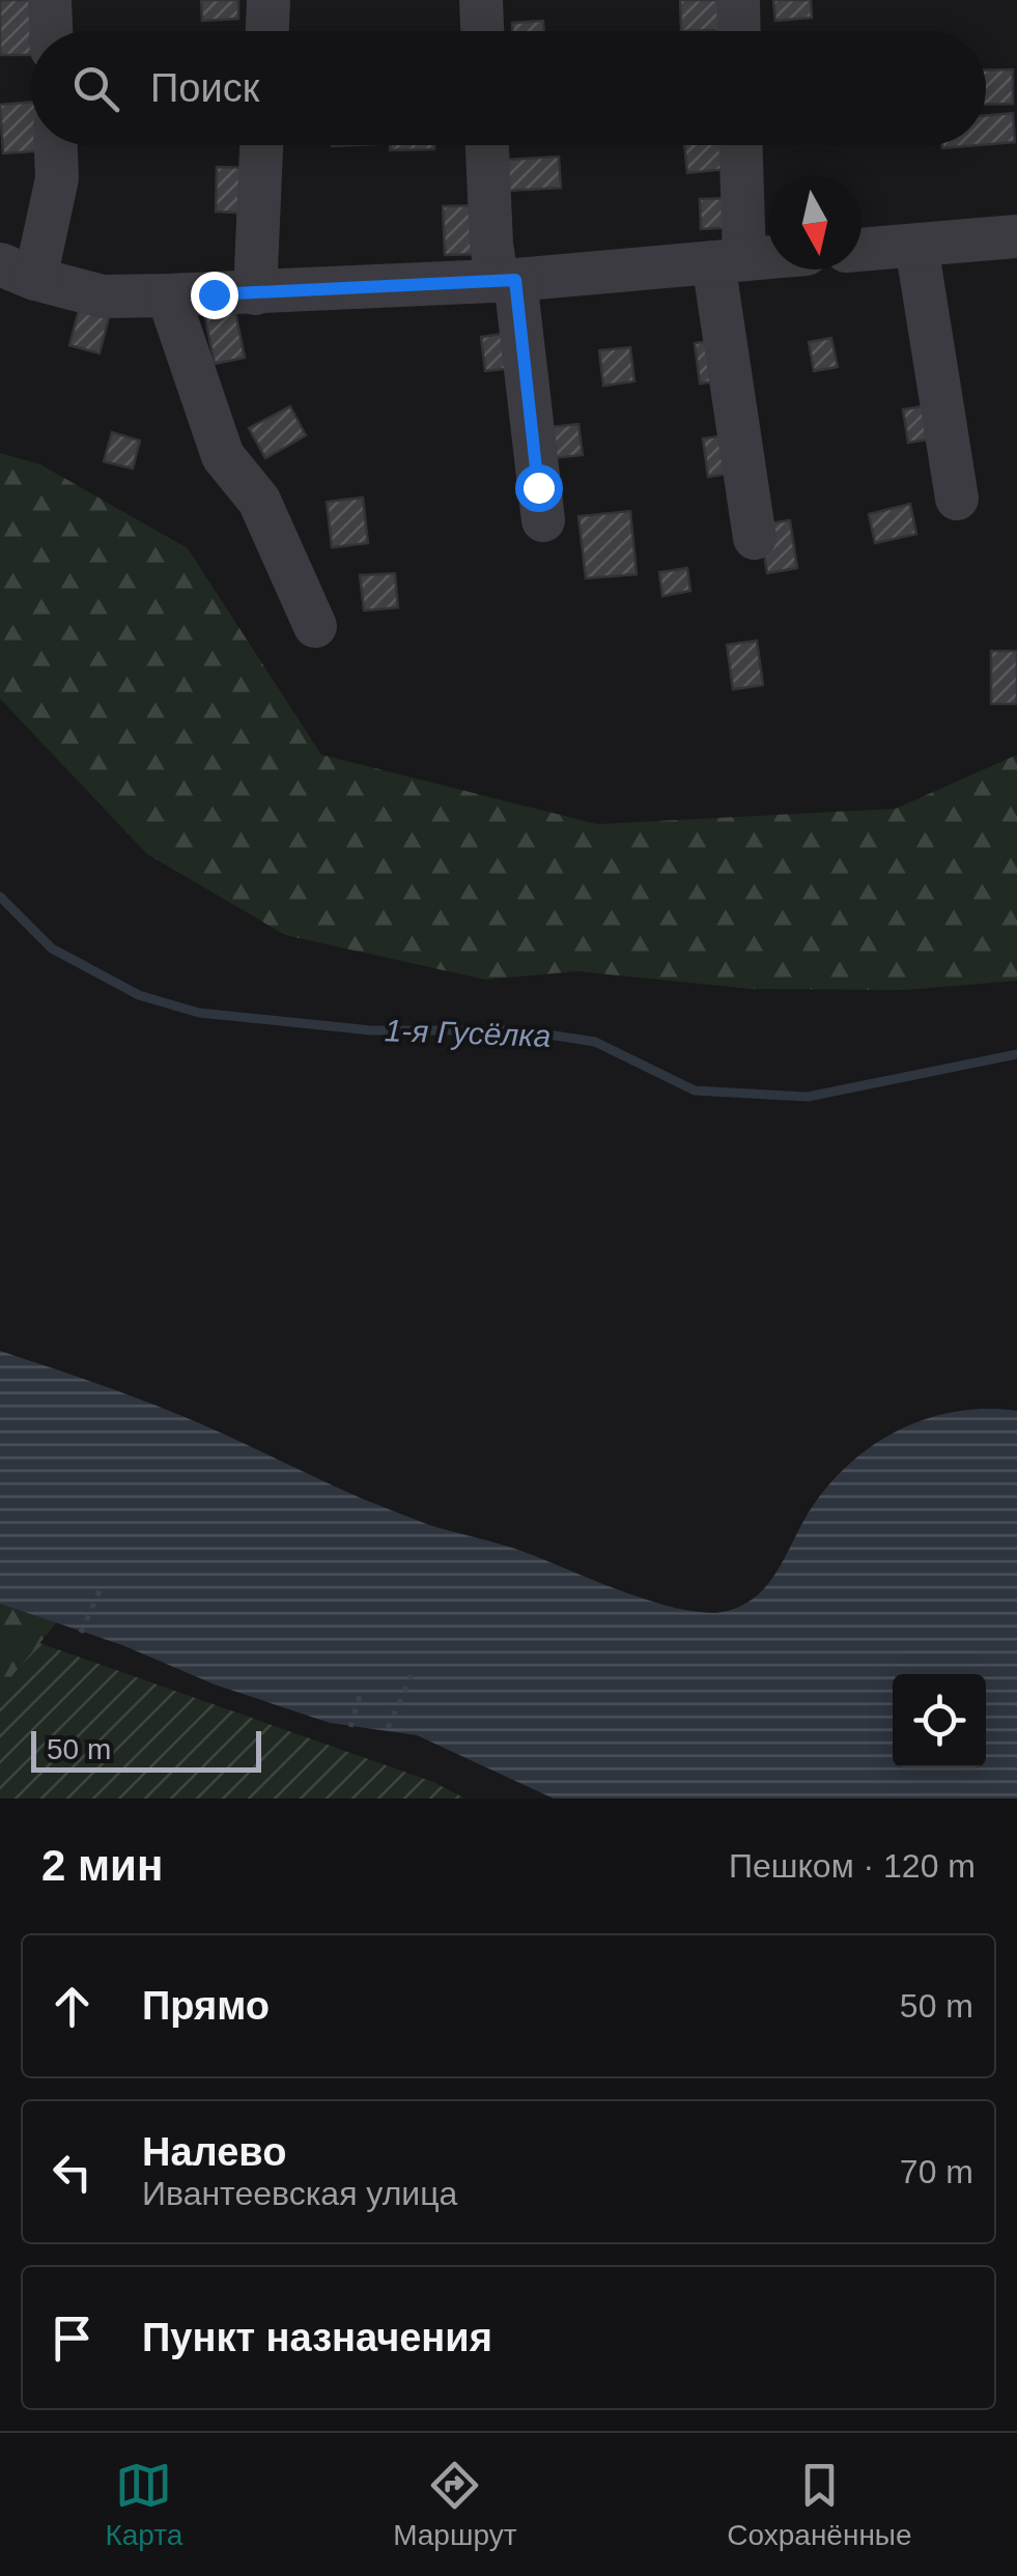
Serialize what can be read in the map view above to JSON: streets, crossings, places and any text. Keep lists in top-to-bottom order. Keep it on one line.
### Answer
{"water":["1-я Гусёлка"],"scale_bar":"50 m","north":"bottom","page":{"search":"Поиск","scale":"50 m","heading":["2 мин","Пешком · 120 m"],"list":[["Прямо","50 m"],["Налево","Ивантеевская улица","70 m"],"Пункт назначения"],"nav":["Карта","Маршрут","Сохранённые"]}}
